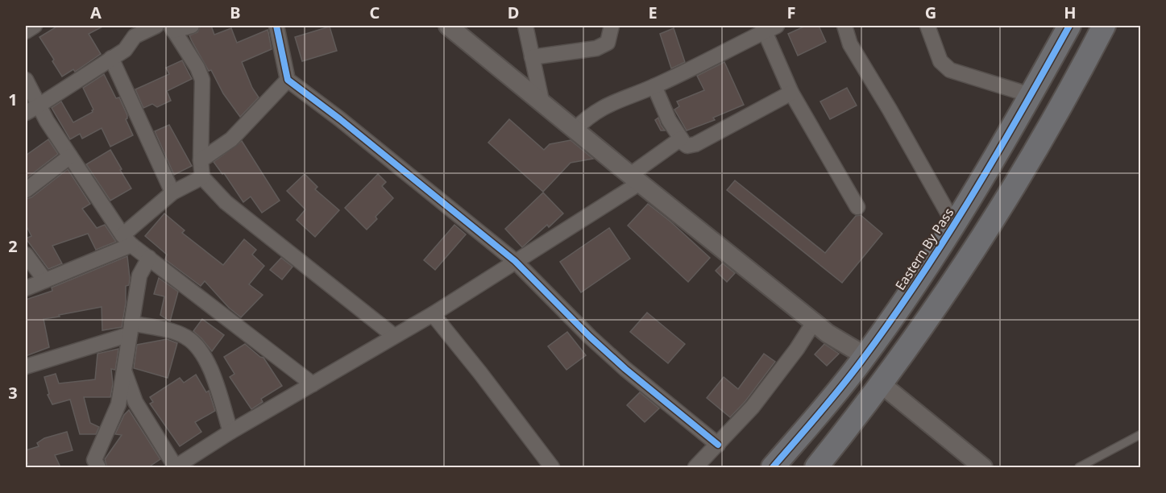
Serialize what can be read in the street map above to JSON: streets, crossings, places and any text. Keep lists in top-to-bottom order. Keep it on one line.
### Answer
{"streets":{"main road":["Eastern By Pass"]},"grid":{"columns":["A","B","C","D","E","F","G","H"],"rows":["1","2","3"]}}
